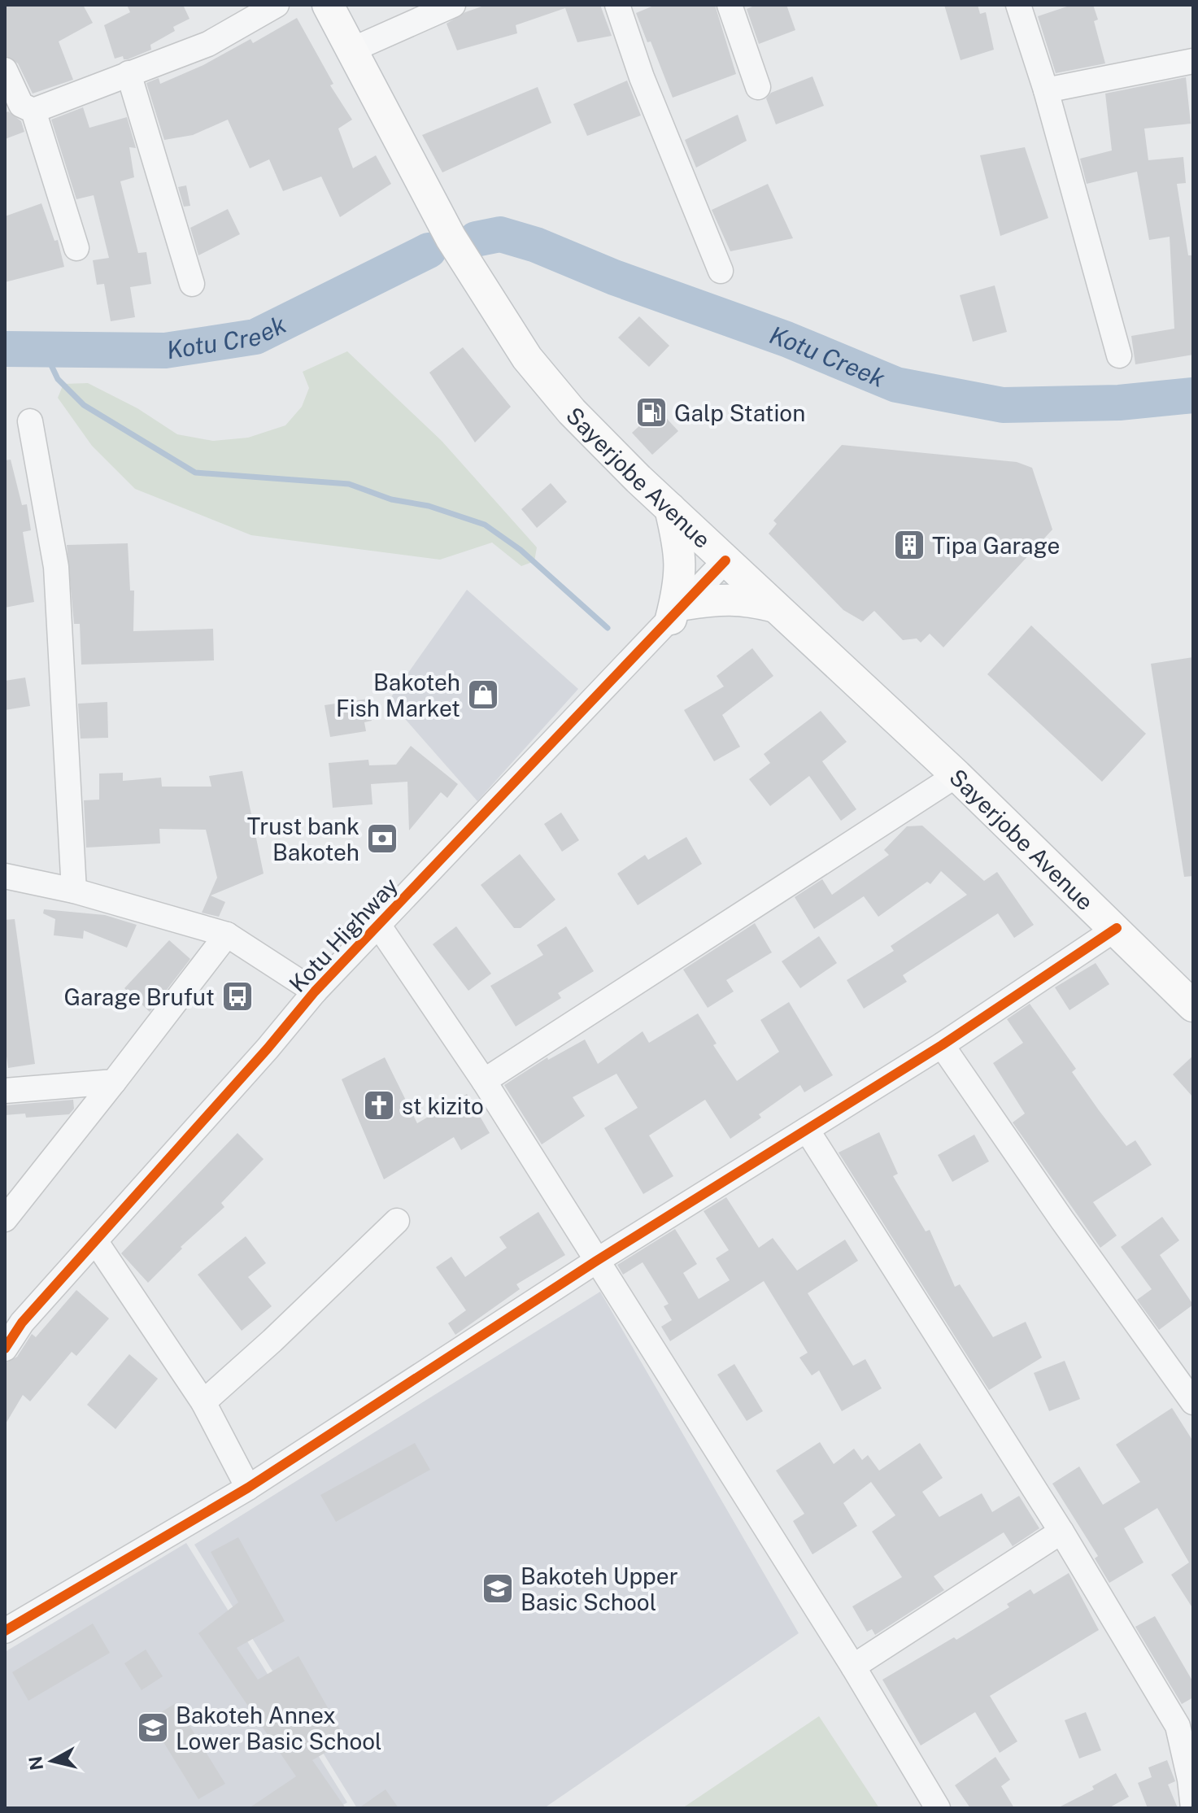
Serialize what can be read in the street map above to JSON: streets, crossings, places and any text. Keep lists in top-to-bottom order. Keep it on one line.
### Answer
{"streets":{"main road":["Sayerjobe Avenue"],"street":["Kotu Highway"]},"crossings":[["Sayerjobe Avenue","Kotu Highway"]],"water":["Kotu Creek"],"places":{"fuel station":["Galp Station"],"building":["Tipa Garage"],"shop":["Bakoteh Fish Market"],"bank":["Trust bank Bakoteh"],"bus stop":["Garage Brufut"],"church":["st kizito"],"school or university":["Bakoteh Upper Basic School","Bakoteh Annex Lower Basic School"]},"north":"left"}
